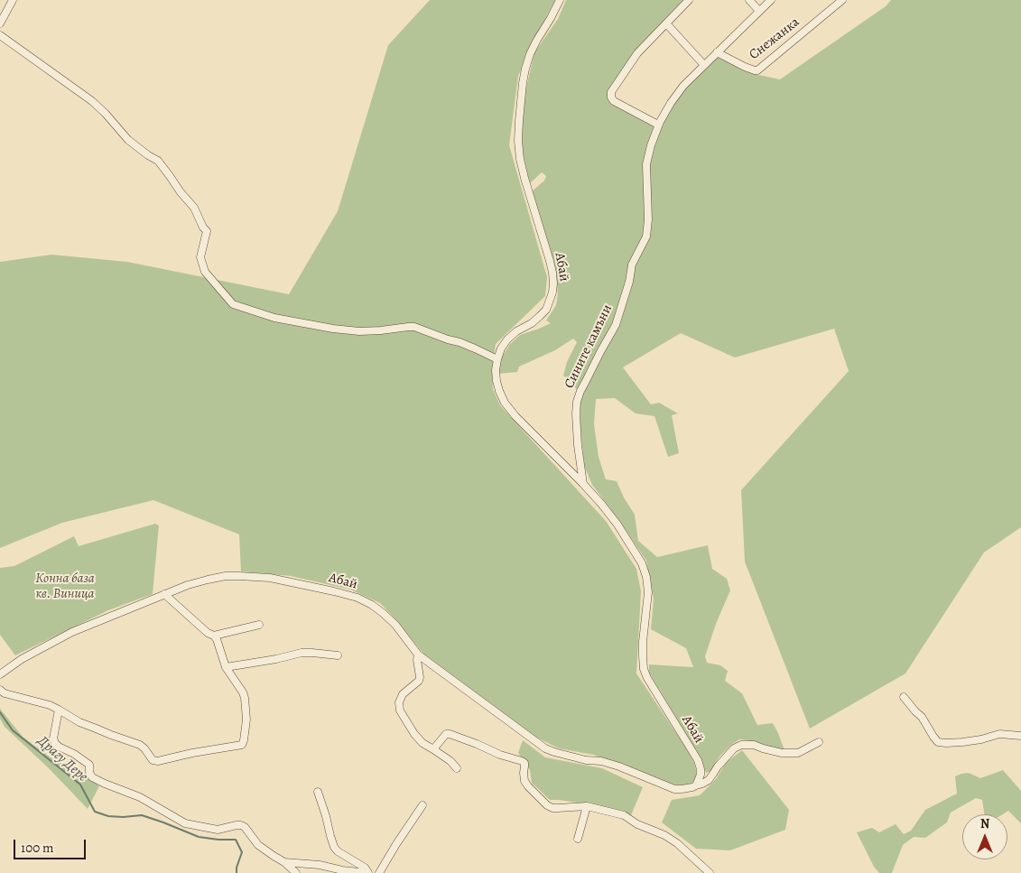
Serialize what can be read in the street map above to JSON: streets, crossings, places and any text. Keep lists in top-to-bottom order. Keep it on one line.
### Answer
{"streets":{"street":["Снежанка","Абай","Сините камъни"]},"crossings":[["Снежанка","Сините камъни"],["Абай","Сините камъни"]],"water":["Драгу Дере"],"parks":["Конна база кв. Виница"],"scale_bar":"100 m","north":"top"}
